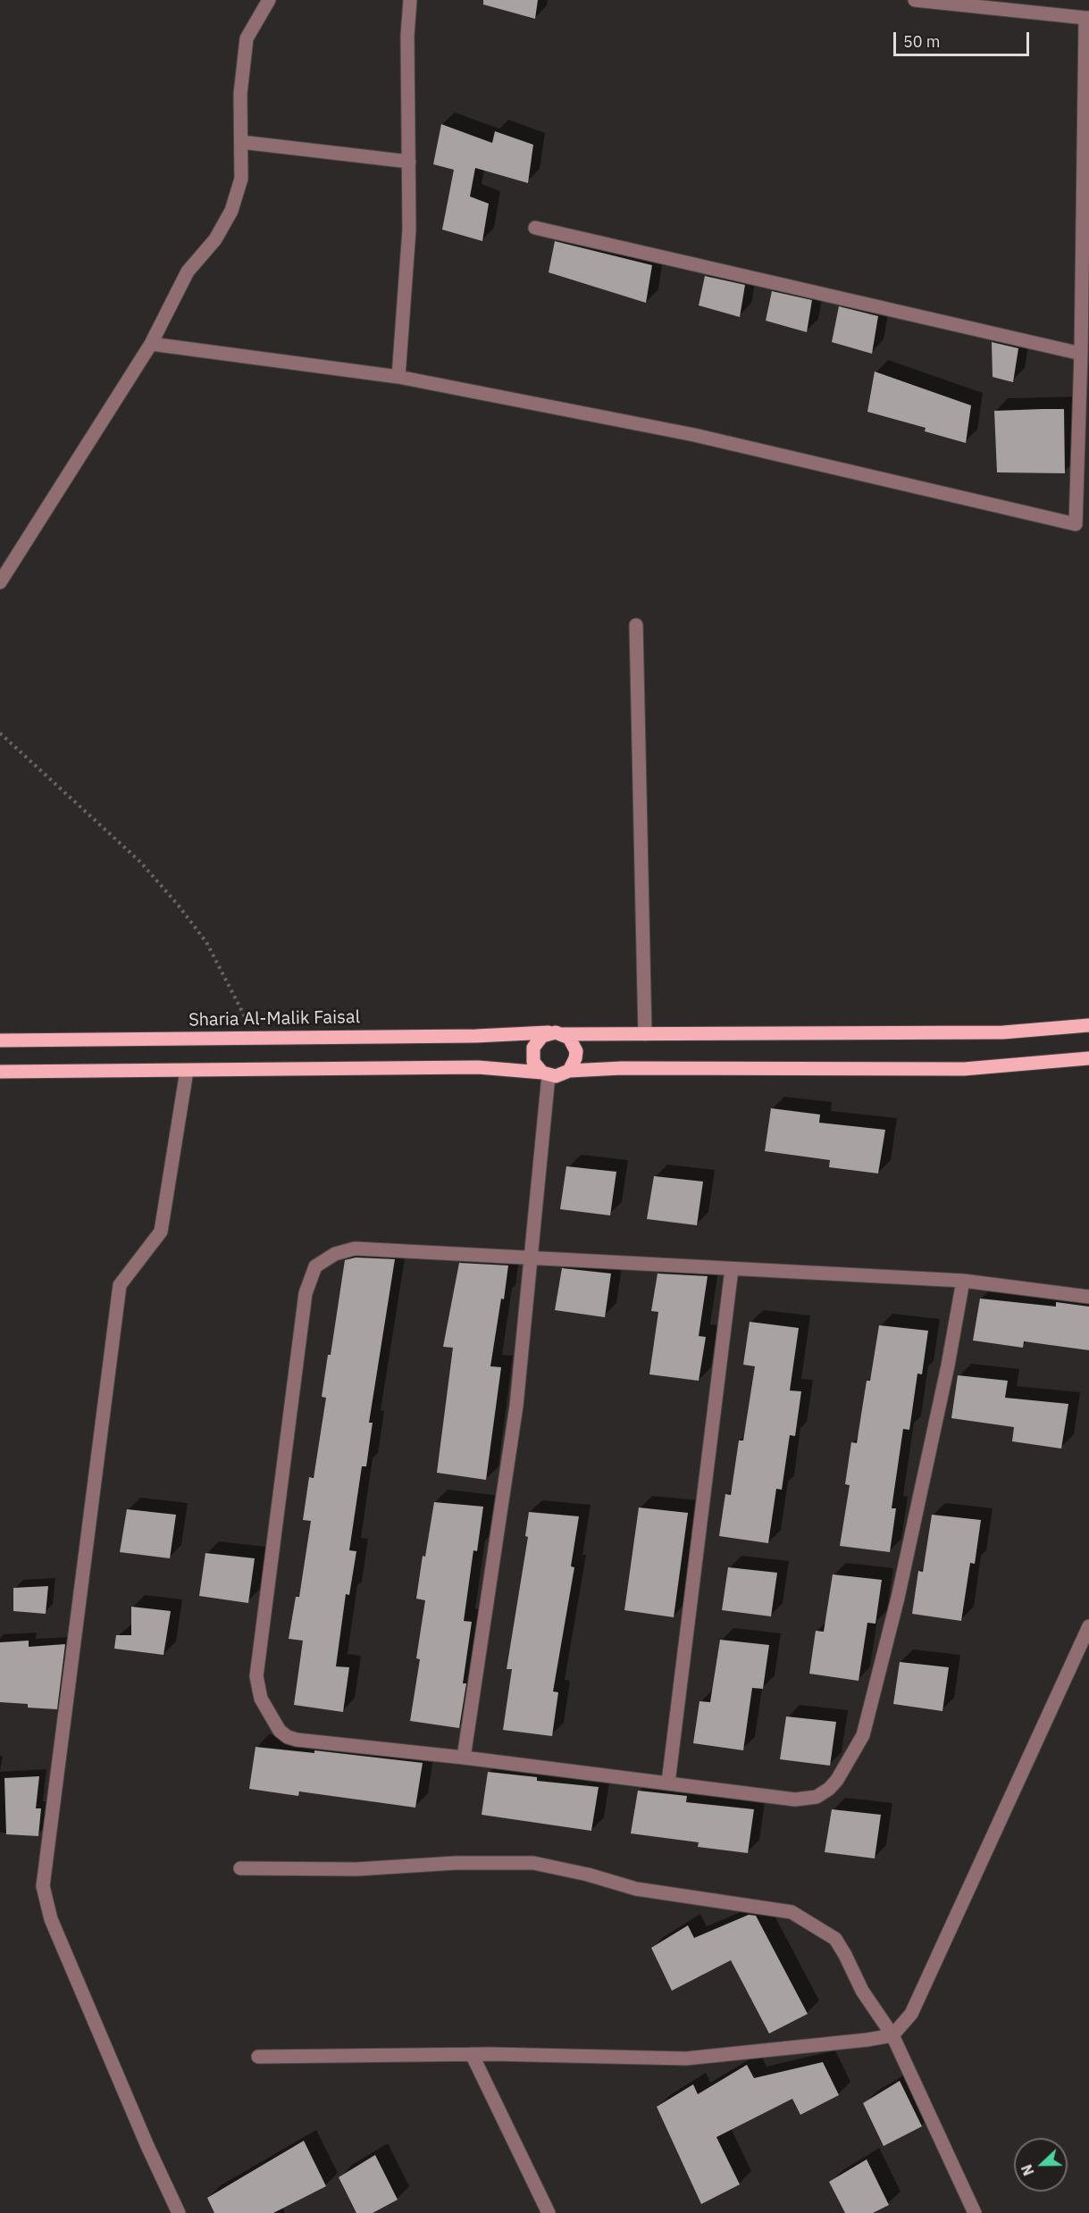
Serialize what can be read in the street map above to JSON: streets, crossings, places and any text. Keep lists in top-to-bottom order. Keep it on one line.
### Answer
{"streets":{"main road":["Sharia Al-Malik Faisal"]},"scale_bar":"50 m","north":"left"}
